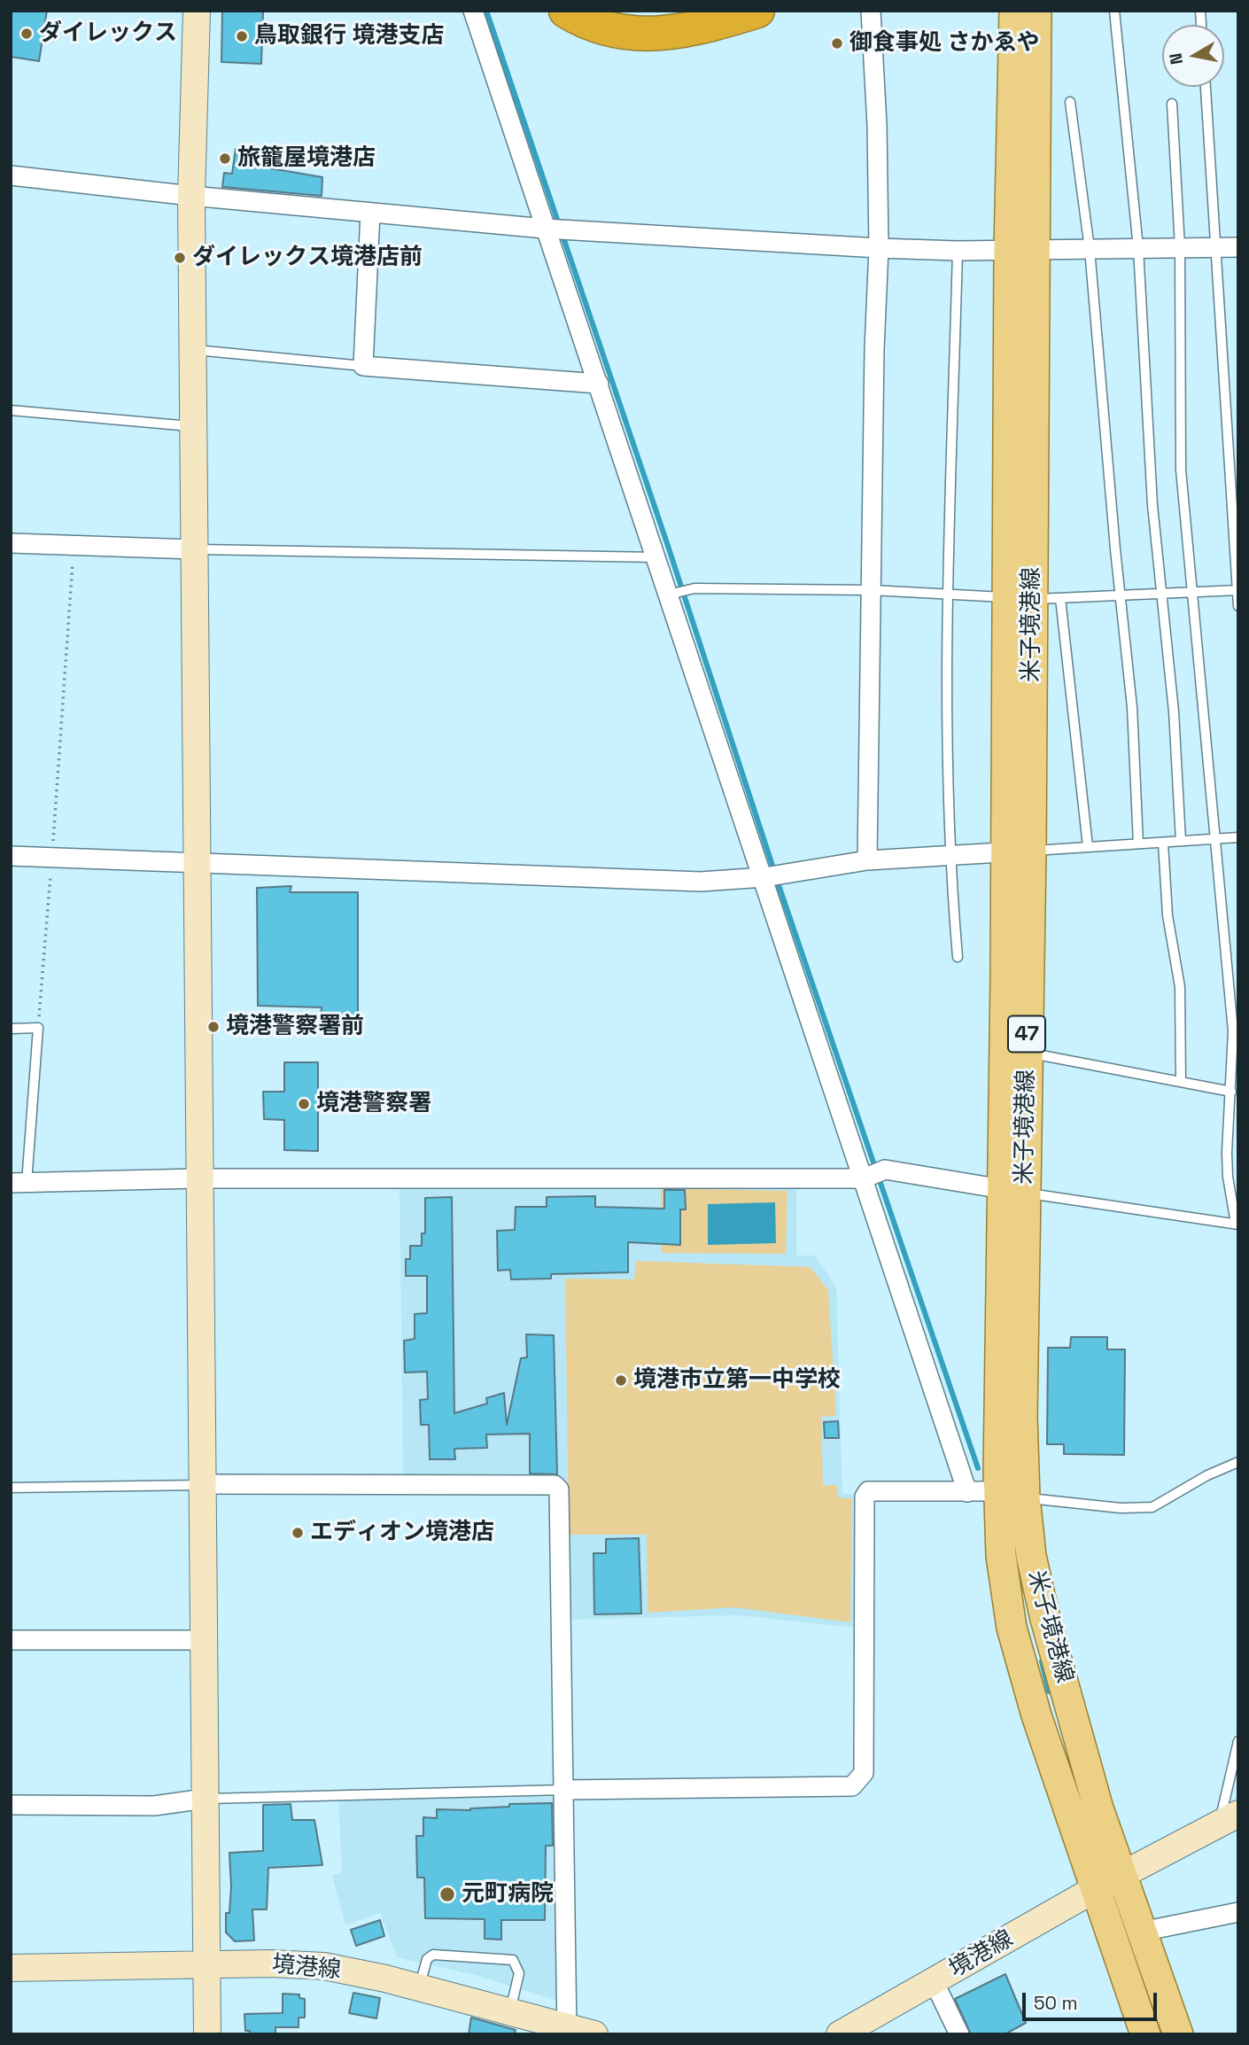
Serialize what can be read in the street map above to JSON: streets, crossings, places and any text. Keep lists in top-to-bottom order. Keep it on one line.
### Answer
{"streets":{"main road":["米子境港線","47"],"street":["境港線"]},"crossings":[["米子境港線","境港線"]],"places":["ダイレックス","鳥取銀行 境港支店","御食事処 さかゑや","旅籠屋境港店","ダイレックス境港店前","境港警察署前","境港警察署","境港市立第一中学校","エディオン境港店","元町病院"],"scale_bar":"50 m","north":"left"}
